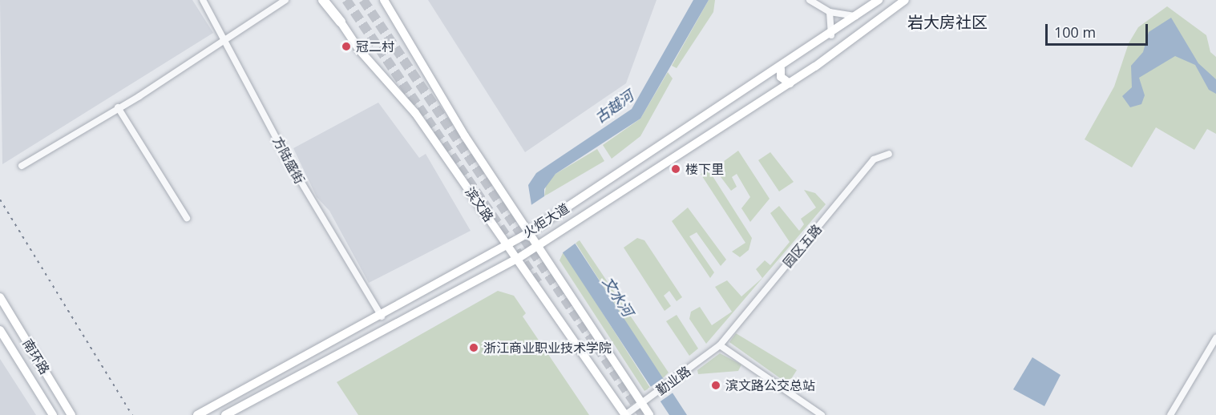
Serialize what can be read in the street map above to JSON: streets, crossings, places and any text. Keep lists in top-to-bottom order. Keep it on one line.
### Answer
{"streets":{"main road":["滨文路","火炬大道","南环路"],"street":["方陆盛街","园区五路","勤业路"]},"crossings":[["方陆盛街","火炬大道"],["滨文路","火炬大道"],["滨文路","勤业路"],["园区五路","勤业路"]],"districts":["岩大房社区"],"water":["古越河","文水河"],"places":["冠二村","楼下里","浙江商业职业技术学院","滨文路公交总站"],"scale_bar":"100 m"}
